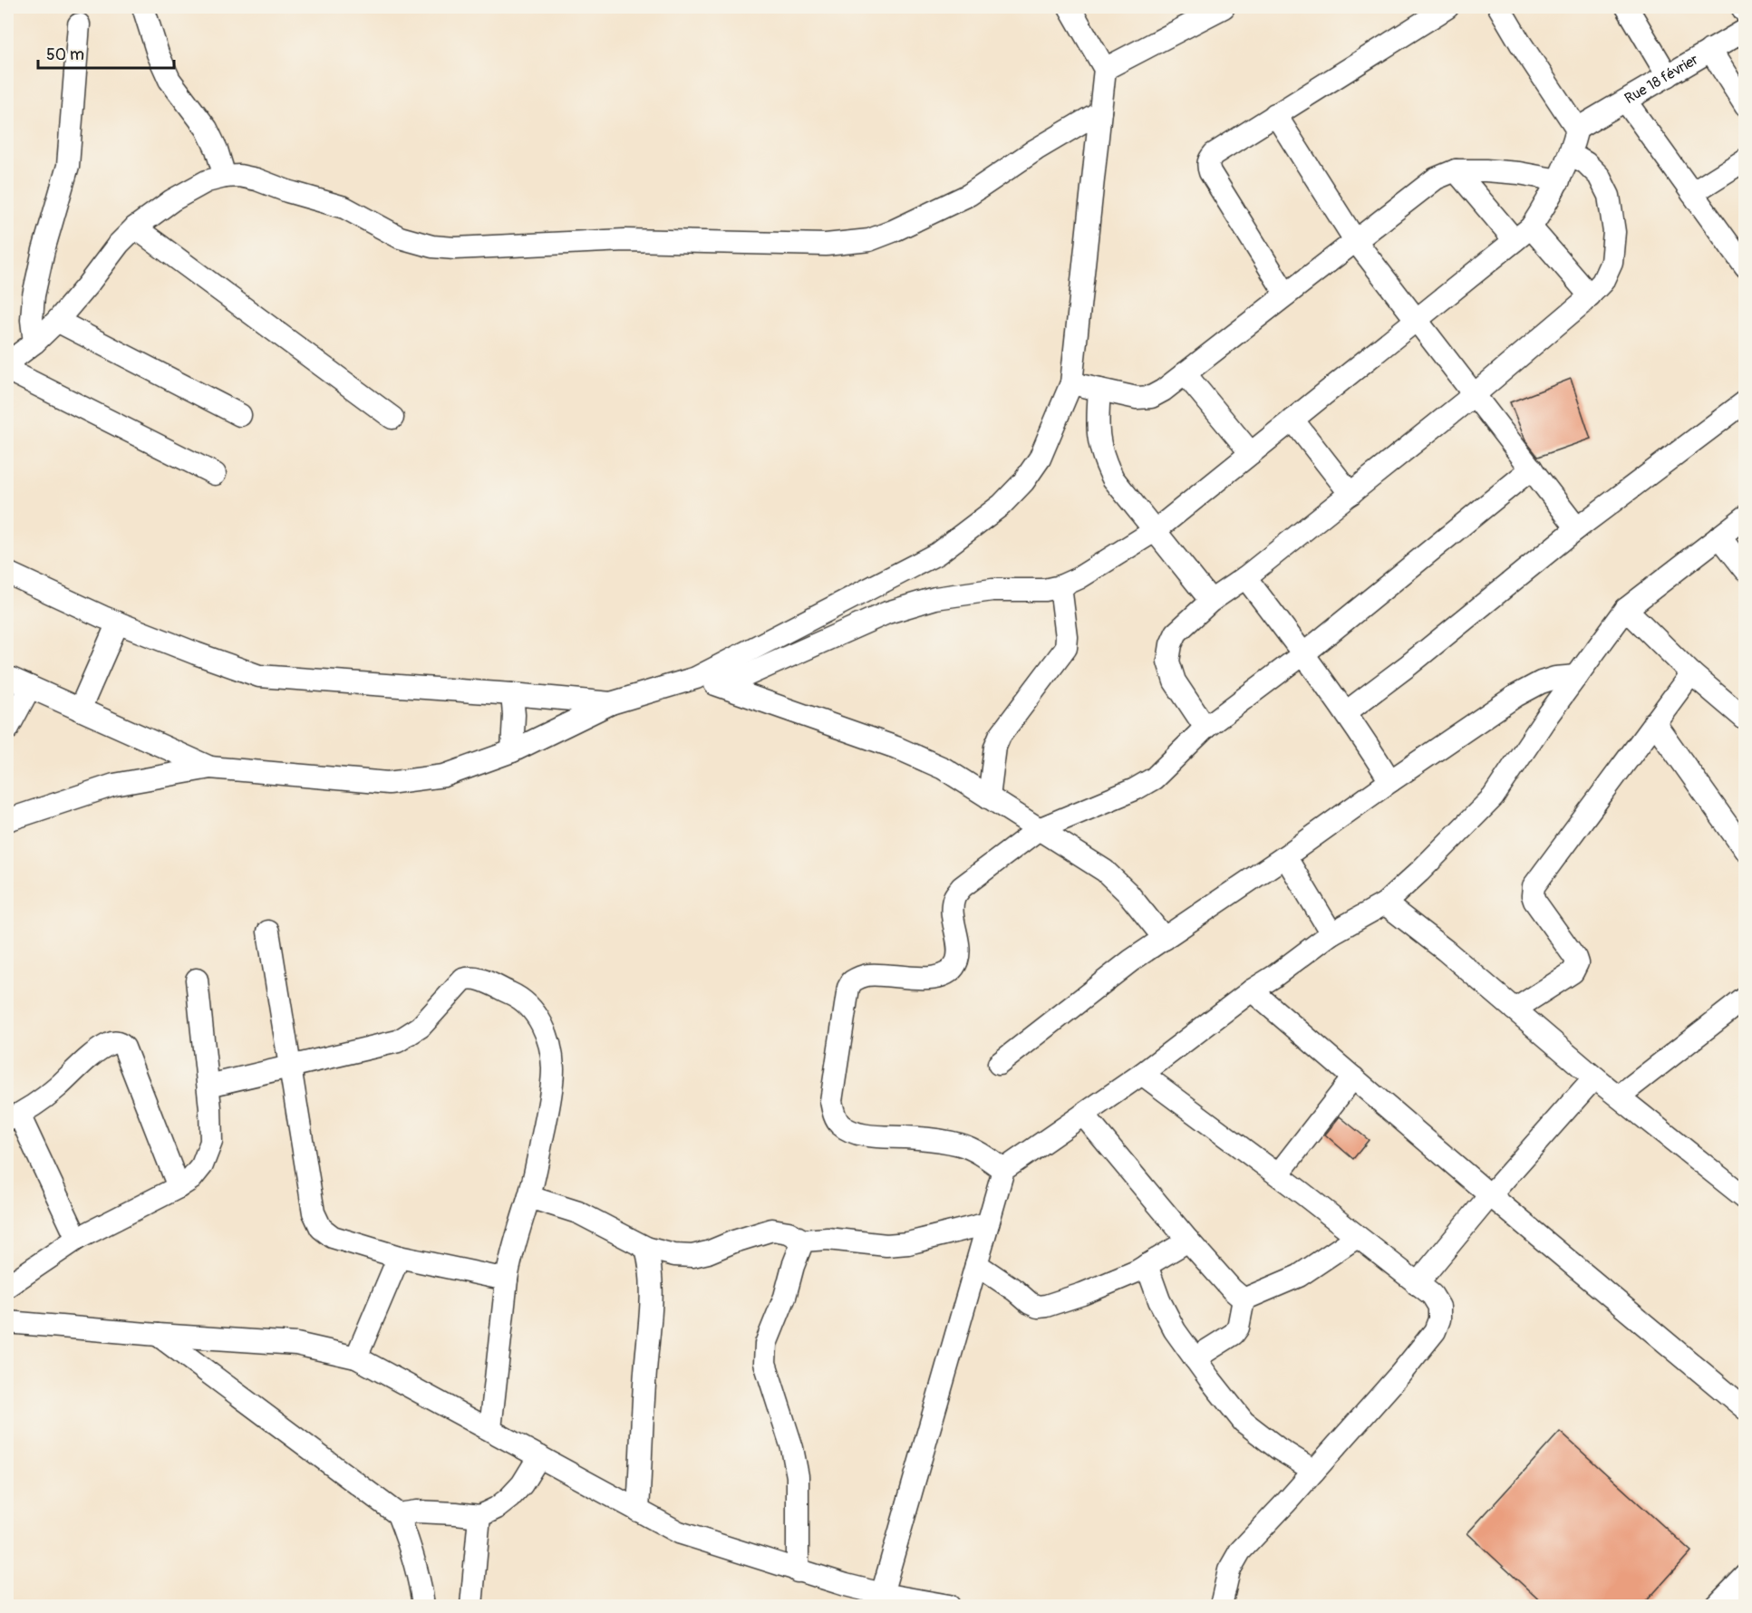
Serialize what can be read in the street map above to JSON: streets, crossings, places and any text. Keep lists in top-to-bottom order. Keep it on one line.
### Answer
{"streets":{"street":["Rue 18 février"]},"scale_bar":"50 m"}
